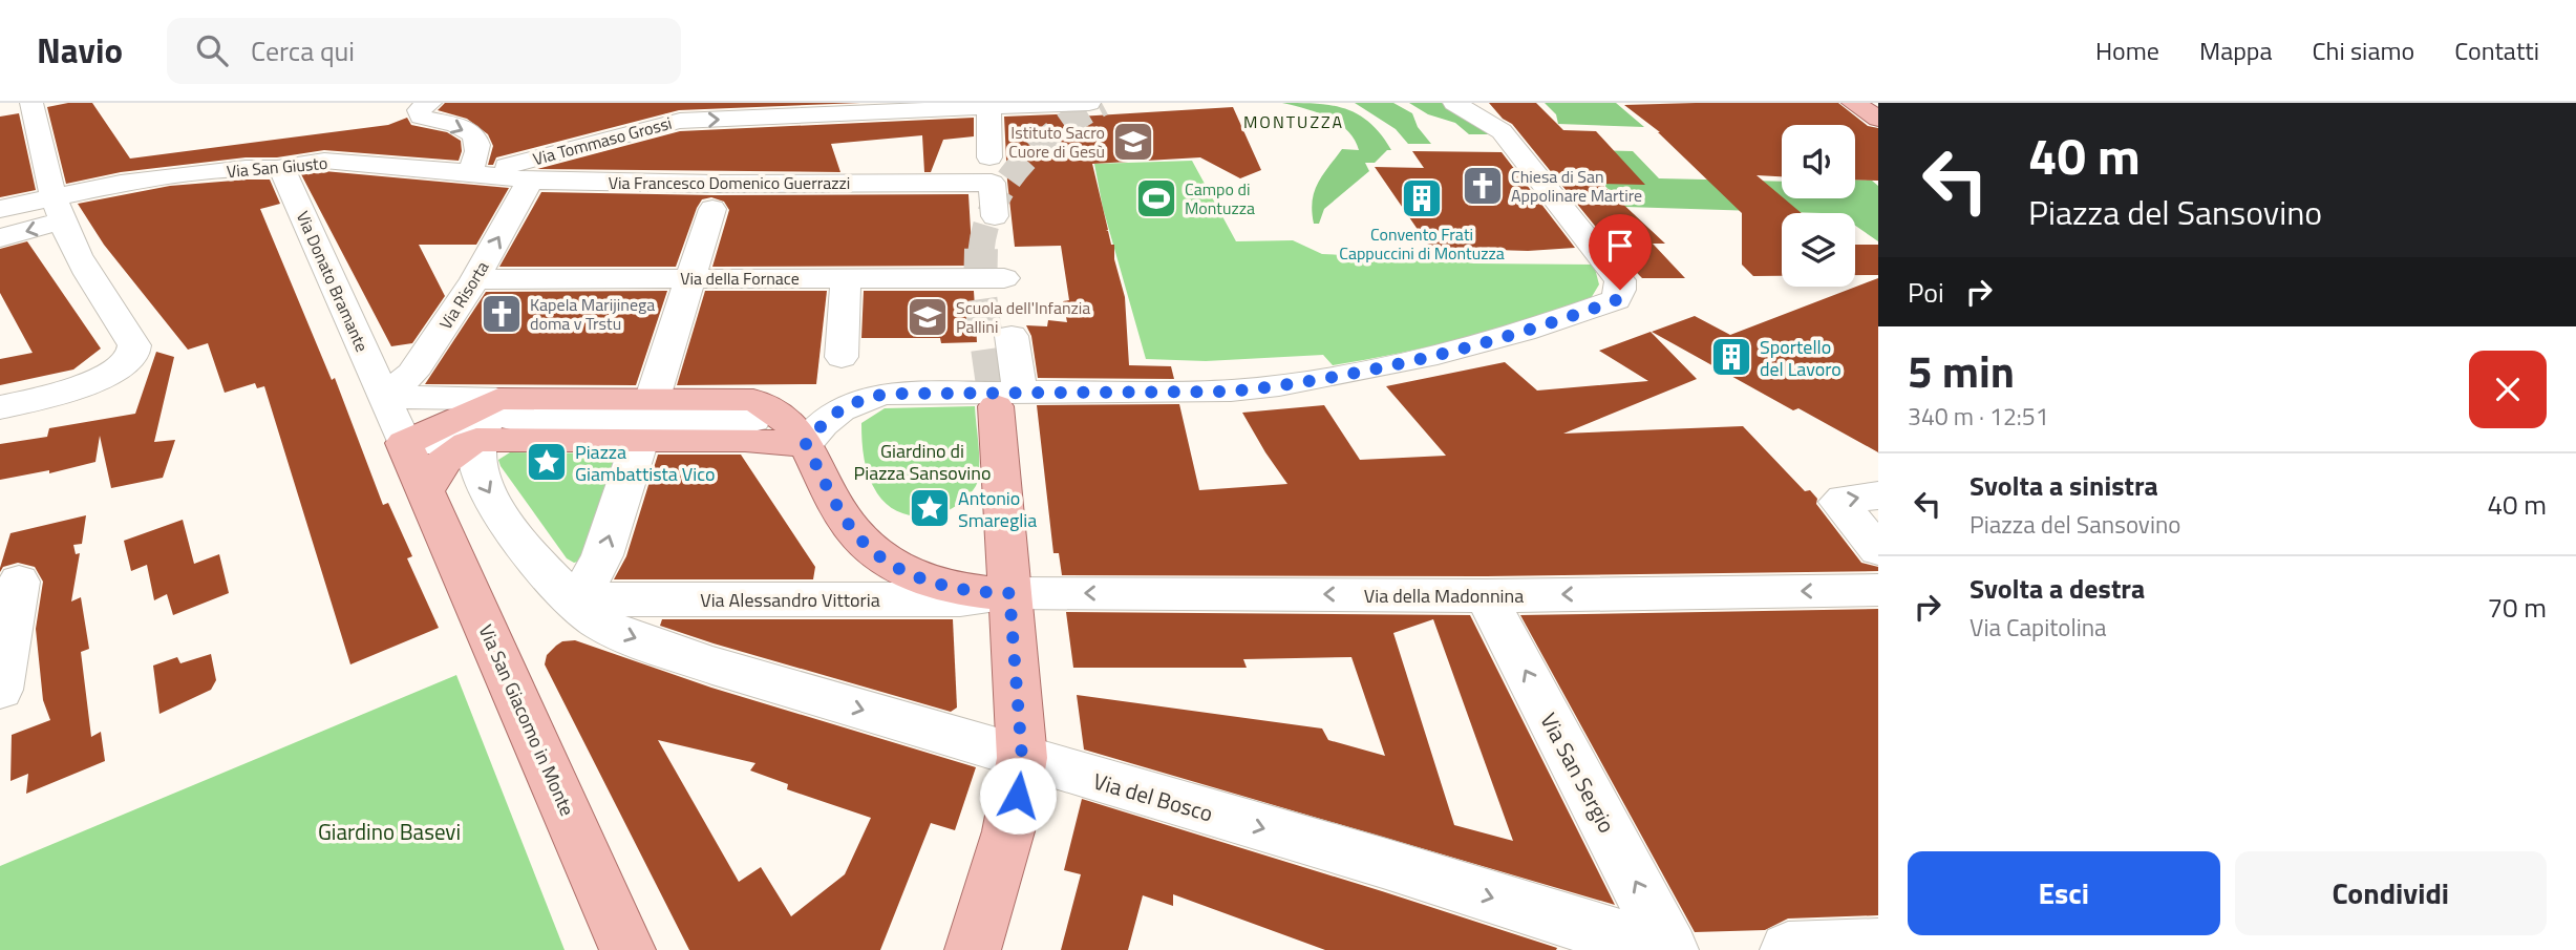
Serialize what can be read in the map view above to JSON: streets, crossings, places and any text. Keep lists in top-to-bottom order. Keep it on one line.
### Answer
{"streets":{"main road":["Via San Giacomo in Monte"],"street":["Via Tommaso Grossi","Via San Giusto","Via Francesco Domenico Guerrazzi","Via della Fornace","Via Donato Bramante","Via Risorta","Via della Madonnina","Via Alessandro Vittoria","Via San Sergio","Via del Bosco"]},"crossings":[["Via Tommaso Grossi","Via San Giusto"],["Via Tommaso Grossi","Via Francesco Domenico Guerrazzi"],["Via San Giusto","Via Francesco Domenico Guerrazzi"],["Via San Giusto","Via Donato Bramante"],["Via Francesco Domenico Guerrazzi","Via Risorta"],["Via della Fornace","Via Risorta"],["Via Donato Bramante","Via Risorta"],["Via della Madonnina","Via Alessandro Vittoria"],["Via della Madonnina","Via San Sergio"],["Via Alessandro Vittoria","Via del Bosco"]],"one_way":["Via della Madonnina","Via San Sergio","Via del Bosco"],"districts":["MONTUZZA"],"parks":["Giardino di Piazza Sansovino","Giardino Basevi"],"places":{"school or university":["Istituto Sacro Cuore di Gesù","Scuola dell'Infanzia Pallini"],"church":["Chiesa di San Appolinare Martire","Kapela Marijinega doma v Trstu"],"sports":["Campo di Montuzza"],"building":["Convento Frati Cappuccini di Montuzza","Sportello del Lavoro"],"place":["Piazza Giambattista Vico","Antonio Smareglia"]},"page":{"header":"Navio","search":"Cerca qui","nav":["Home","Mappa","Chi siamo","Contatti"],"turn":["40 m","Piazza del Sansovino"],"then":"Poi","heading":["5 min","340 m · 12:51"],"list":[{"name":"Svolta a sinistra","note":"Piazza del Sansovino","value":"40 m"},{"name":"Svolta a destra","note":"Via Capitolina","value":"70 m"}],"buttons":["Esci","Condividi"]}}
